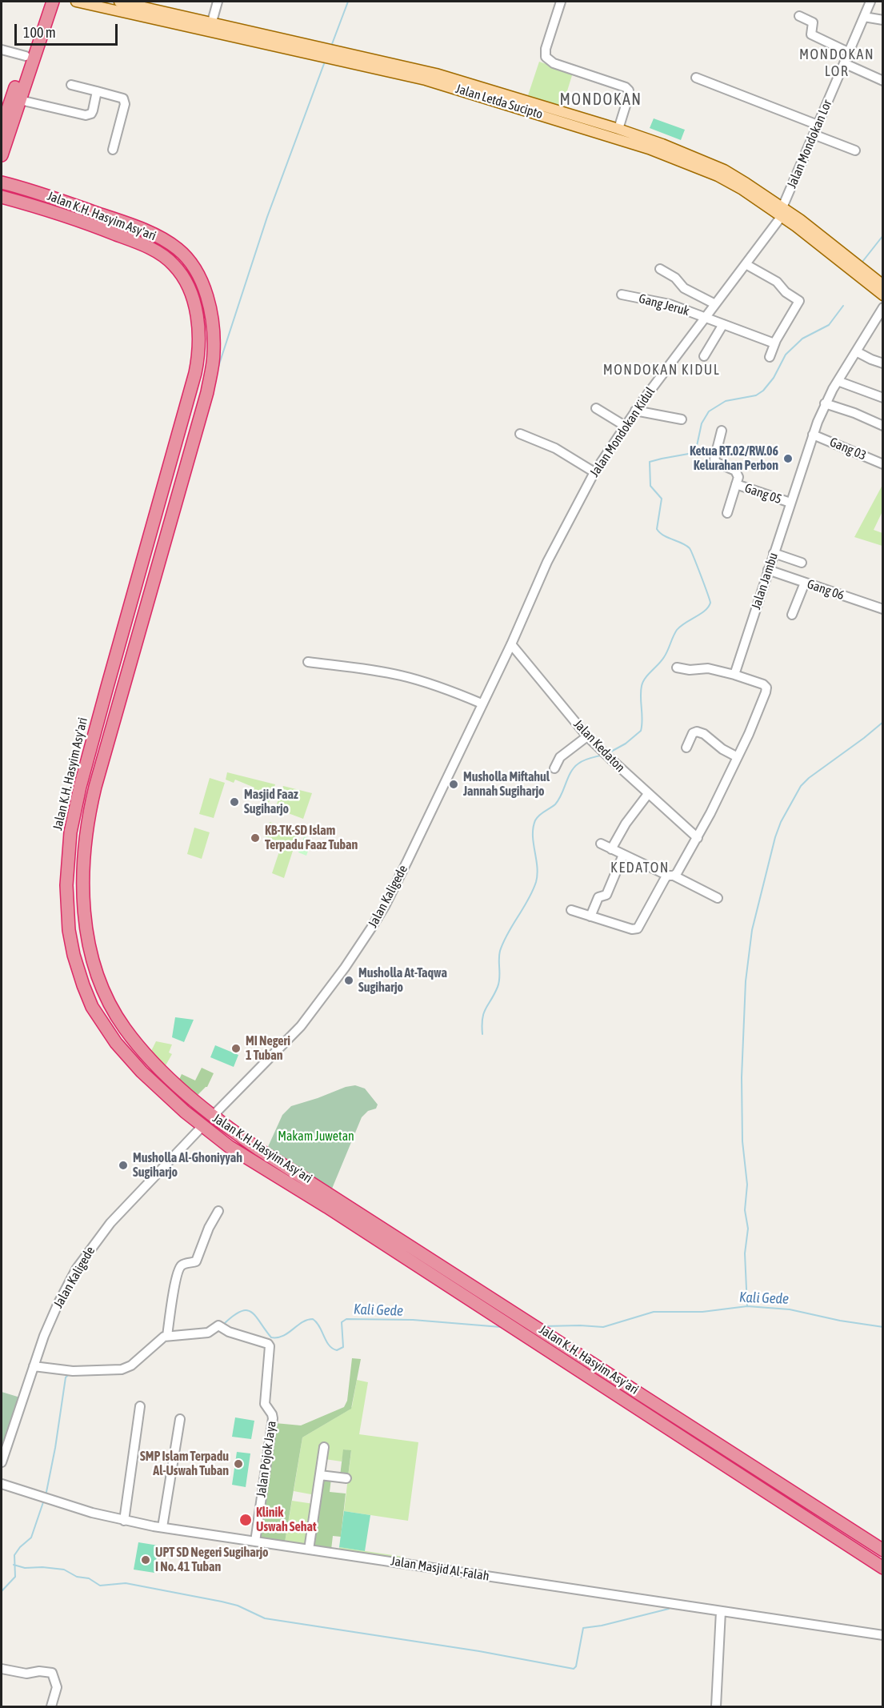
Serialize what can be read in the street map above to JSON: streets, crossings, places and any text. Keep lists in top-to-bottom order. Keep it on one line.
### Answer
{"streets":{"highway":["Jalan K.H. Hasyim Asy'ari"],"main road":["Jalan Letda Sucipto"],"street":["Jalan Mondokan Lor","Gang Jeruk","Jalan Mondokan Kidul","Gang 03","Gang 05","Jalan Jambu","Gang 06","Jalan Kedaton","Jalan Kaligede","Jalan Pojok Jaya","Jalan Masjid Al-Falah"]},"crossings":[["Jalan Letda Sucipto","Jalan Mondokan Lor"],["Jalan Letda Sucipto","Jalan Mondokan Kidul"],["Jalan Mondokan Lor","Jalan Mondokan Kidul"],["Jalan K.H. Hasyim Asy'ari","Jalan Kaligede"],["Gang Jeruk","Jalan Mondokan Kidul"],["Jalan Mondokan Kidul","Jalan Kedaton"],["Jalan Mondokan Kidul","Jalan Kaligede"],["Gang 03","Jalan Jambu"],["Gang 05","Jalan Jambu"],["Jalan Jambu","Gang 06"],["Jalan Kedaton","Jalan Kaligede"],["Jalan Pojok Jaya","Jalan Masjid Al-Falah"]],"districts":["MONDOKAN LOR","MONDOKAN","MONDOKAN KIDUL","KEDATON"],"water":["Kali Gede"],"parks":["Makam Juwetan"],"places":["Ketua RT.02/RW.06 Kelurahan Perbon","Musholla Miftahul Jannah Sugiharjo","Masjid Faaz Sugiharjo","KB-TK-SD Islam Terpadu Faaz Tuban","Musholla At-Taqwa Sugiharjo","MI Negeri 1 Tuban","Musholla Al-Ghoniyyah Sugiharjo","SMP Islam Terpadu Al-Uswah Tuban","Klinik Uswah Sehat","UPT SD Negeri Sugiharjo I No. 41 Tuban"],"scale_bar":"100 m"}
